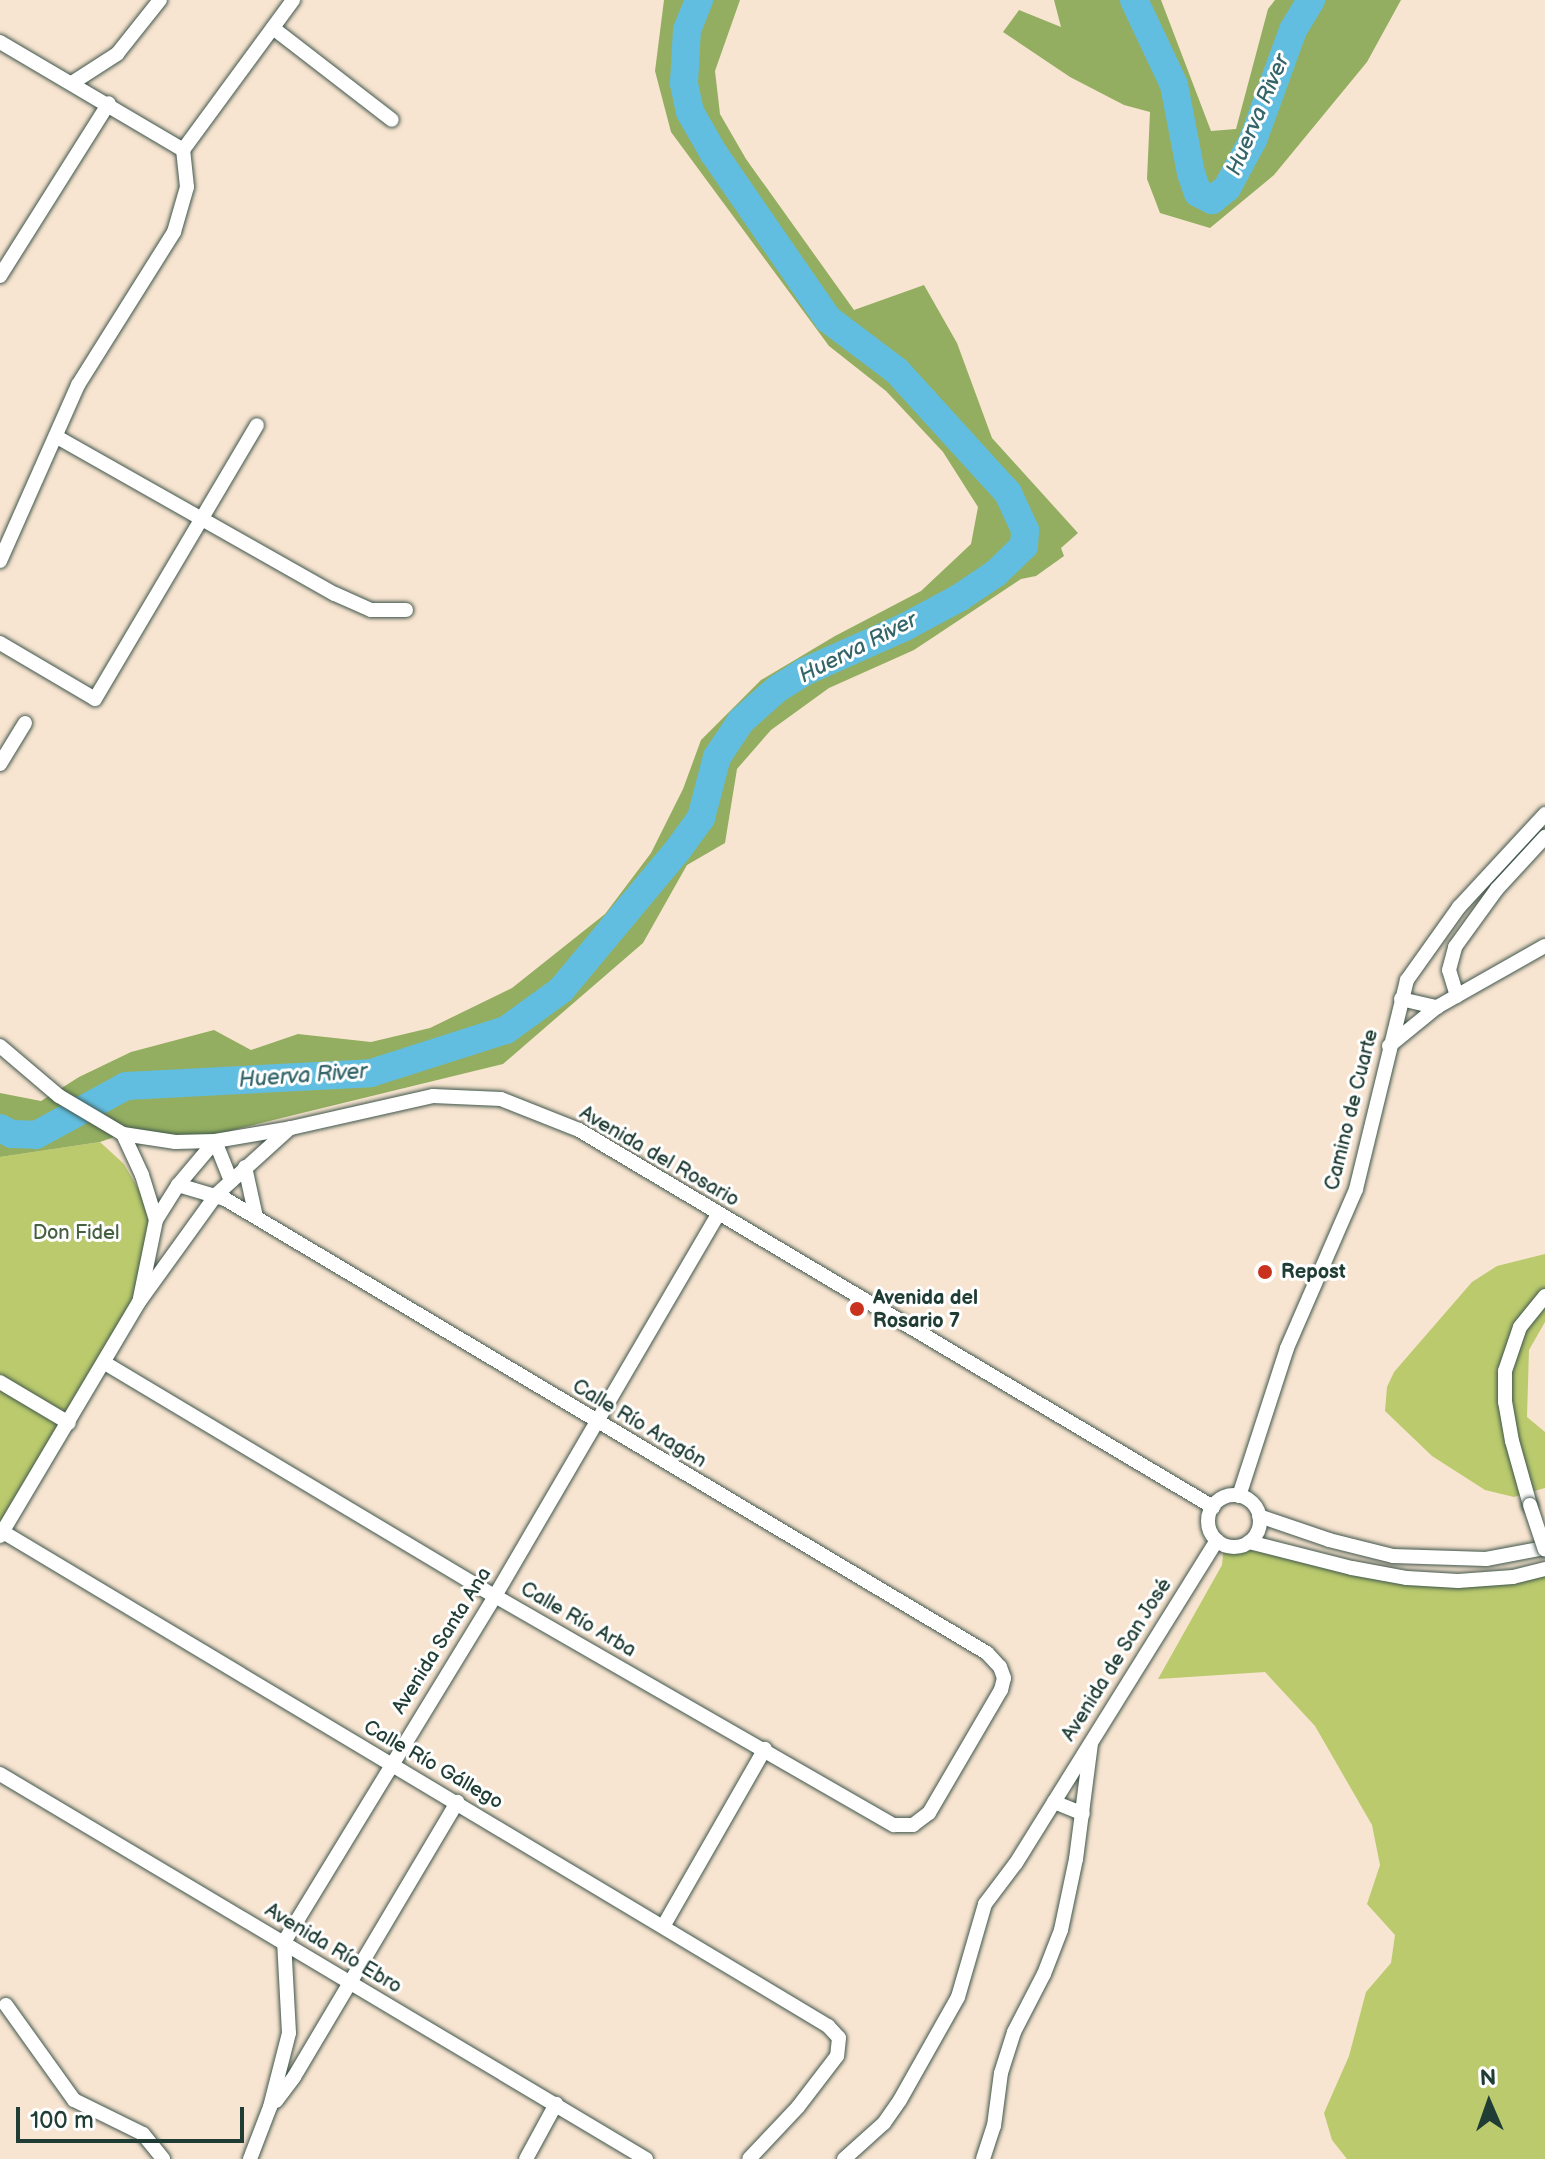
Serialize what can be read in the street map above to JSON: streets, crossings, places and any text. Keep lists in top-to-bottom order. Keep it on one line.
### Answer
{"streets":{"street":["Camino de Cuarte","Avenida del Rosario","Calle Río Aragón","Calle Río Arba","Avenida Santa Ana","Avenida de San José","Calle Río Gállego","Avenida Río Ebro"]},"crossings":[["Camino de Cuarte","Avenida del Rosario"],["Camino de Cuarte","Avenida de San José"],["Avenida del Rosario","Avenida Santa Ana"],["Avenida del Rosario","Avenida de San José"],["Calle Río Aragón","Calle Río Arba"],["Calle Río Aragón","Avenida Santa Ana"],["Calle Río Arba","Avenida Santa Ana"],["Avenida Santa Ana","Calle Río Gállego"],["Avenida Santa Ana","Avenida Río Ebro"]],"water":["Huerva River"],"parks":["Don Fidel"],"places":["Repost","Avenida del Rosario 7"],"scale_bar":"100 m","north":"top"}
